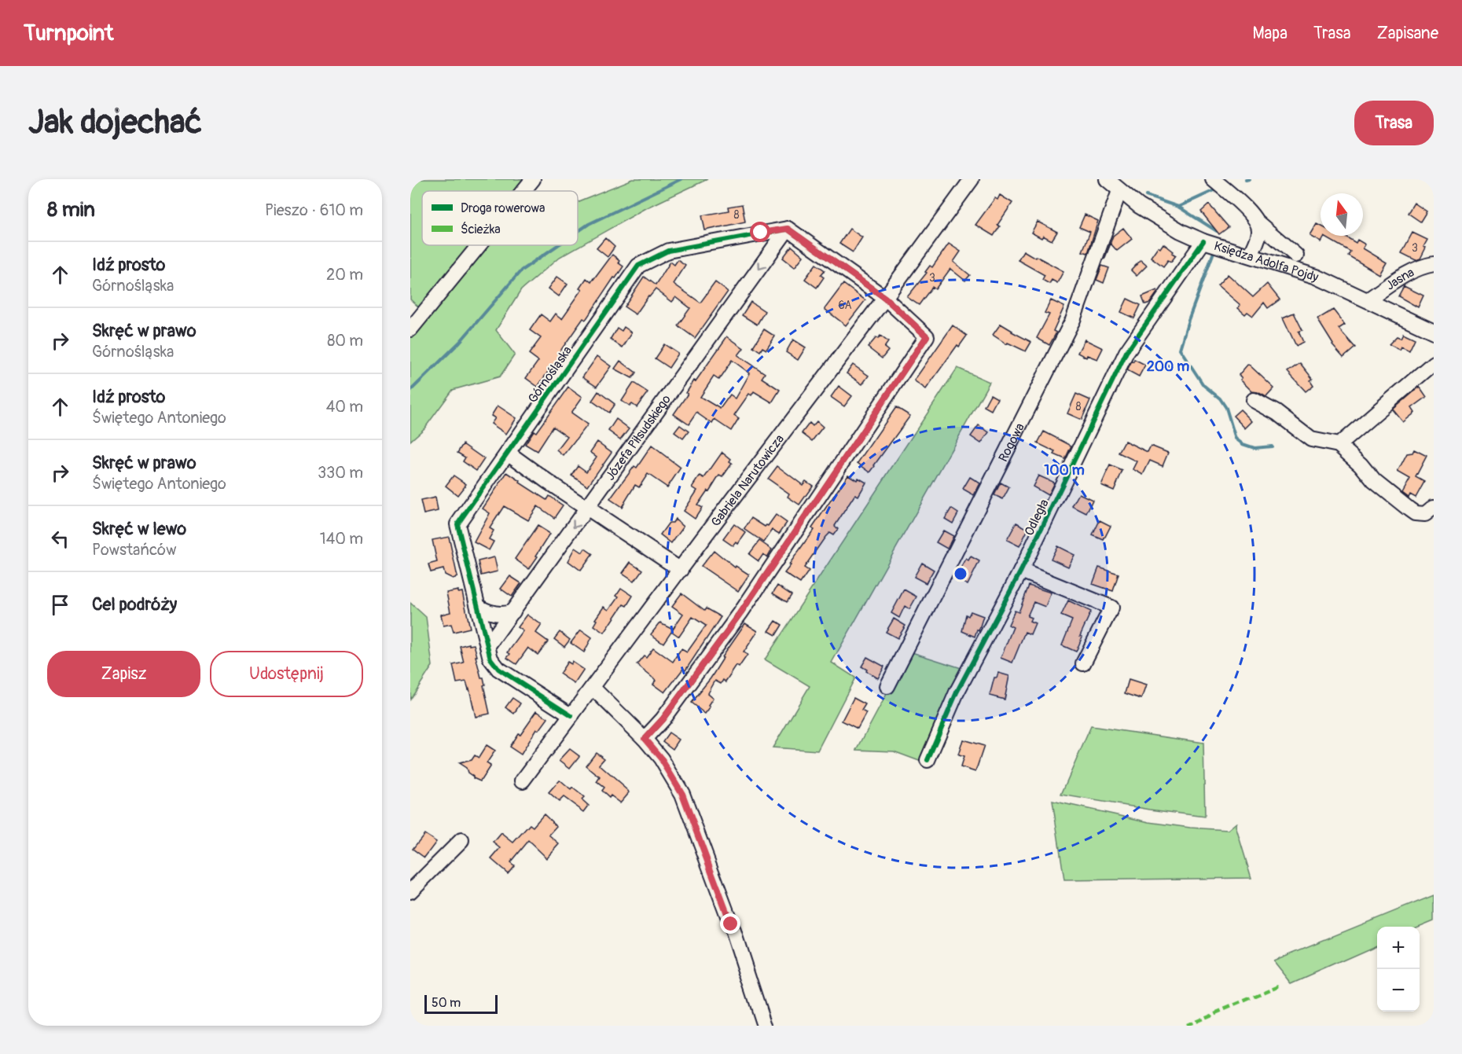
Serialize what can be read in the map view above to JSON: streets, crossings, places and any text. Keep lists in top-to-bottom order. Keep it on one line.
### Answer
{"streets":{"street":["Księdza Adolfa Pojdy","Jasna","Górnośląska","Józefa Piłsudskiego","Rogowa","Gabriela Narutowicza","Odległa"]},"crossings":[["Księdza Adolfa Pojdy","Jasna"],["Księdza Adolfa Pojdy","Rogowa"],["Księdza Adolfa Pojdy","Odległa"],["Górnośląska","Józefa Piłsudskiego"],["Górnośląska","Gabriela Narutowicza"]],"one_way":["Józefa Piłsudskiego"],"house_numbers":["8","3","3","6A","8"],"legend":["Droga rowerowa","Ścieżka"],"scale_bar":"50 m","north":"top","page":{"header":"Turnpoint","nav":["Mapa","Trasa","Zapisane"],"buttons":["Trasa",["Zapisz","Udostępnij"]],"title":"Jak dojechać","heading":["8 min","Pieszo · 610 m"],"list":[["Idź prosto","Górnośląska","20 m"],["Skręć w prawo","Górnośląska","80 m"],["Idź prosto","Świętego Antoniego","40 m"],["Skręć w prawo","Świętego Antoniego","330 m"],["Skręć w lewo","Powstańców","140 m"],"Cel podróży"],"map_buttons":["+","−"],"scale":"50 m"},"rings":["200 m","100 m"]}
